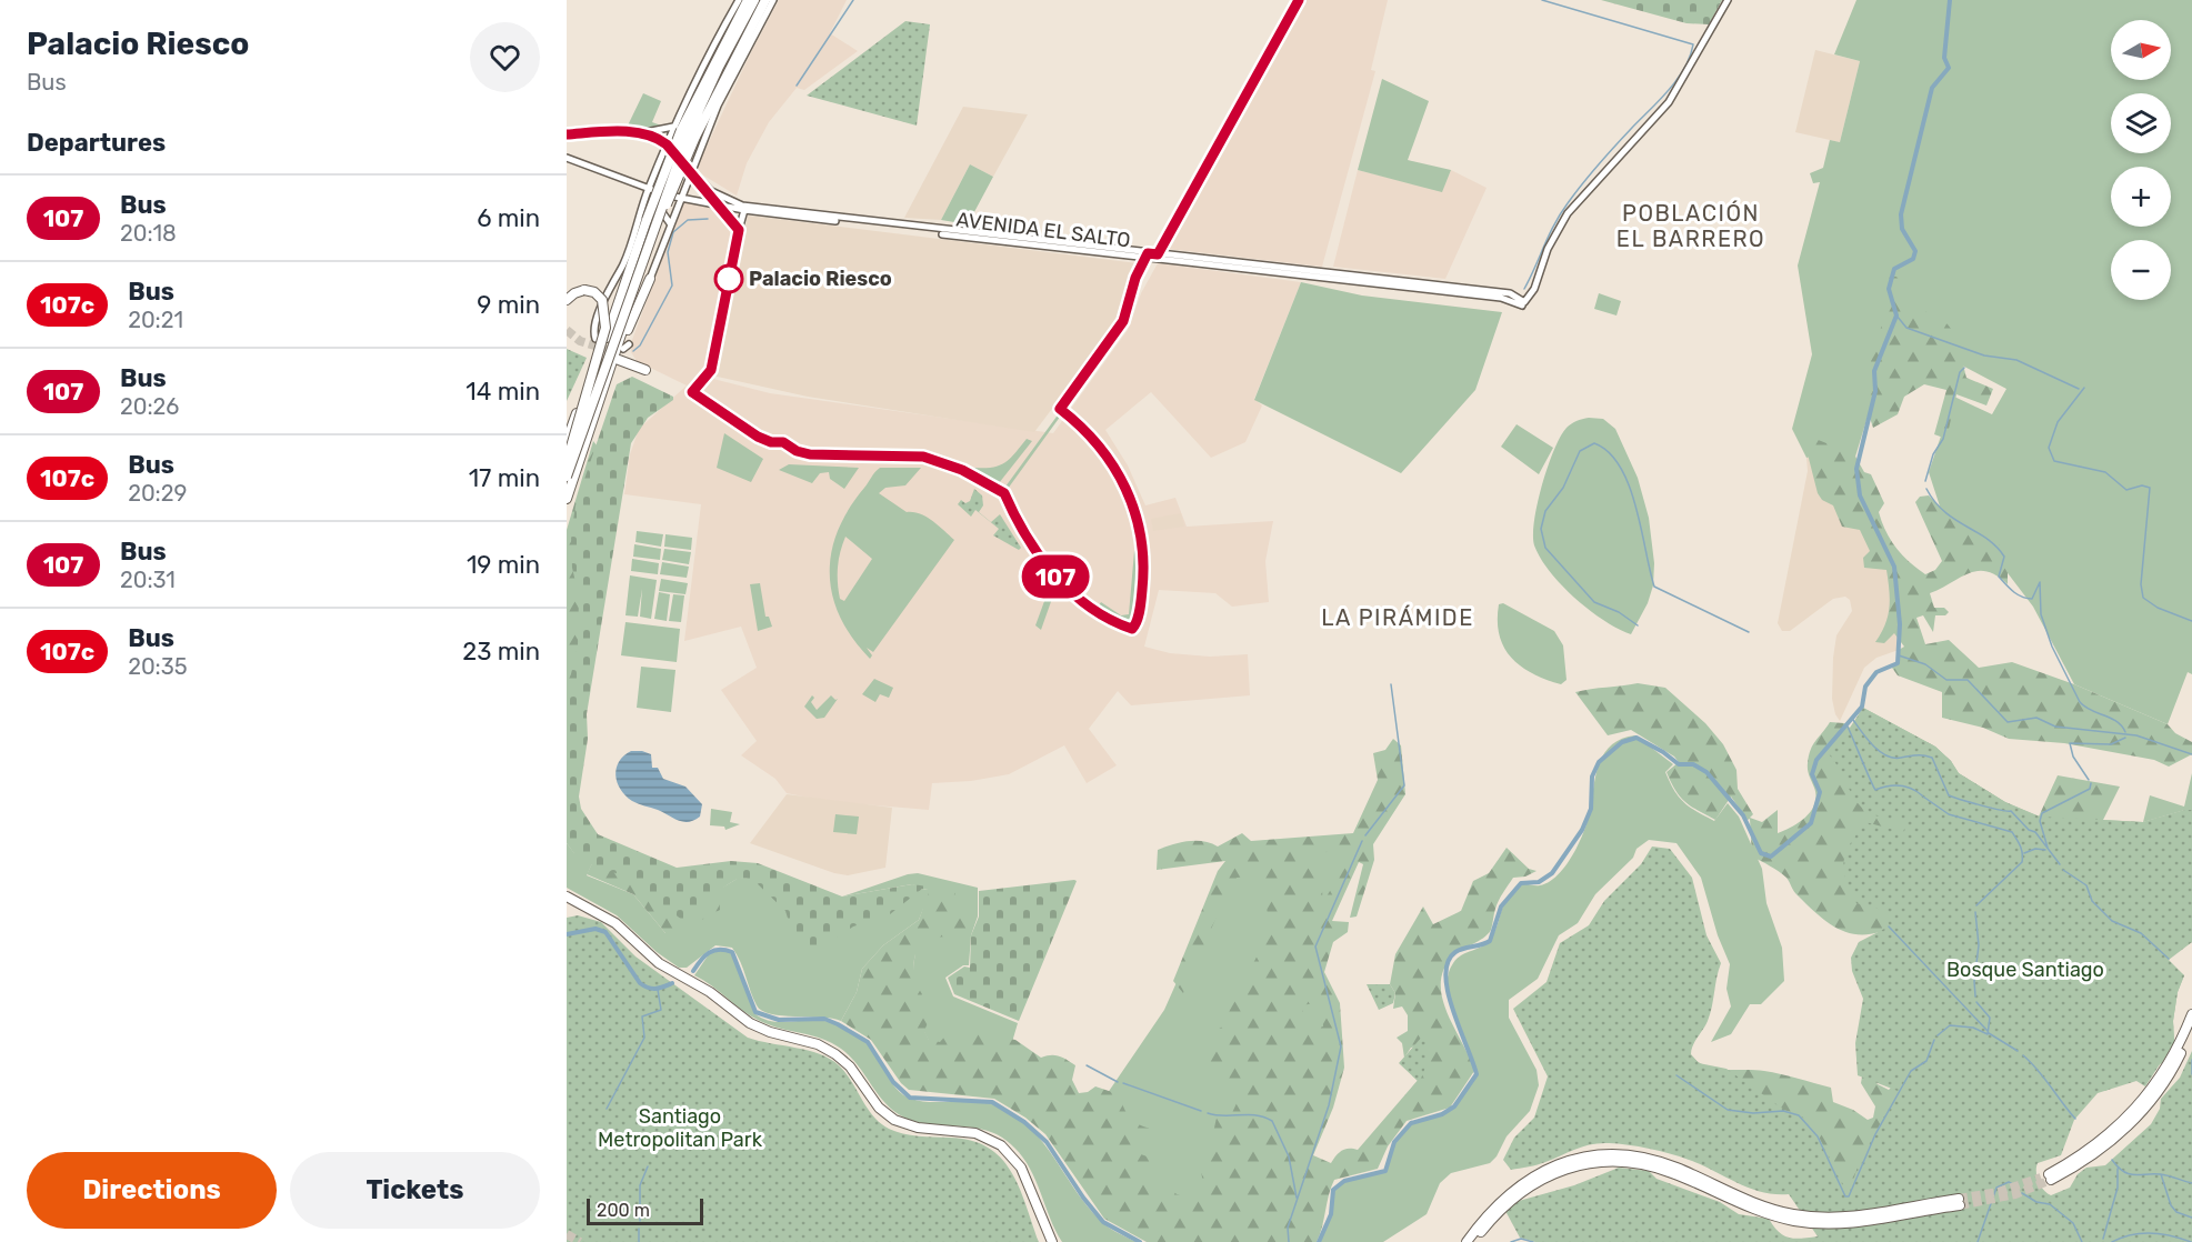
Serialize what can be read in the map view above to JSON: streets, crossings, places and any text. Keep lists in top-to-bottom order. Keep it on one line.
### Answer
{"streets":{"main road":["AVENIDA EL SALTO"]},"districts":["POBLACIÓN EL BARRERO","LA PIRÁMIDE"],"parks":["Bosque Santiago","Santiago Metropolitan Park"],"places":["Palacio Riesco"],"lines":["bus line 107"],"scale_bar":"200 m","north":"right","page":{"heading":[["Palacio Riesco","Bus"],"Departures"],"on_map":"107","map_buttons":["+","−"],"list":[{"mark":"107","name":"Bus","note":"20:18","value":"6 min"},{"mark":"107c","name":"Bus","note":"20:21","value":"9 min"},{"mark":"107","name":"Bus","note":"20:26","value":"14 min"},{"mark":"107c","name":"Bus","note":"20:29","value":"17 min"},{"mark":"107","name":"Bus","note":"20:31","value":"19 min"},{"mark":"107c","name":"Bus","note":"20:35","value":"23 min"}],"buttons":["Directions","Tickets"],"scale":"200 m"}}
